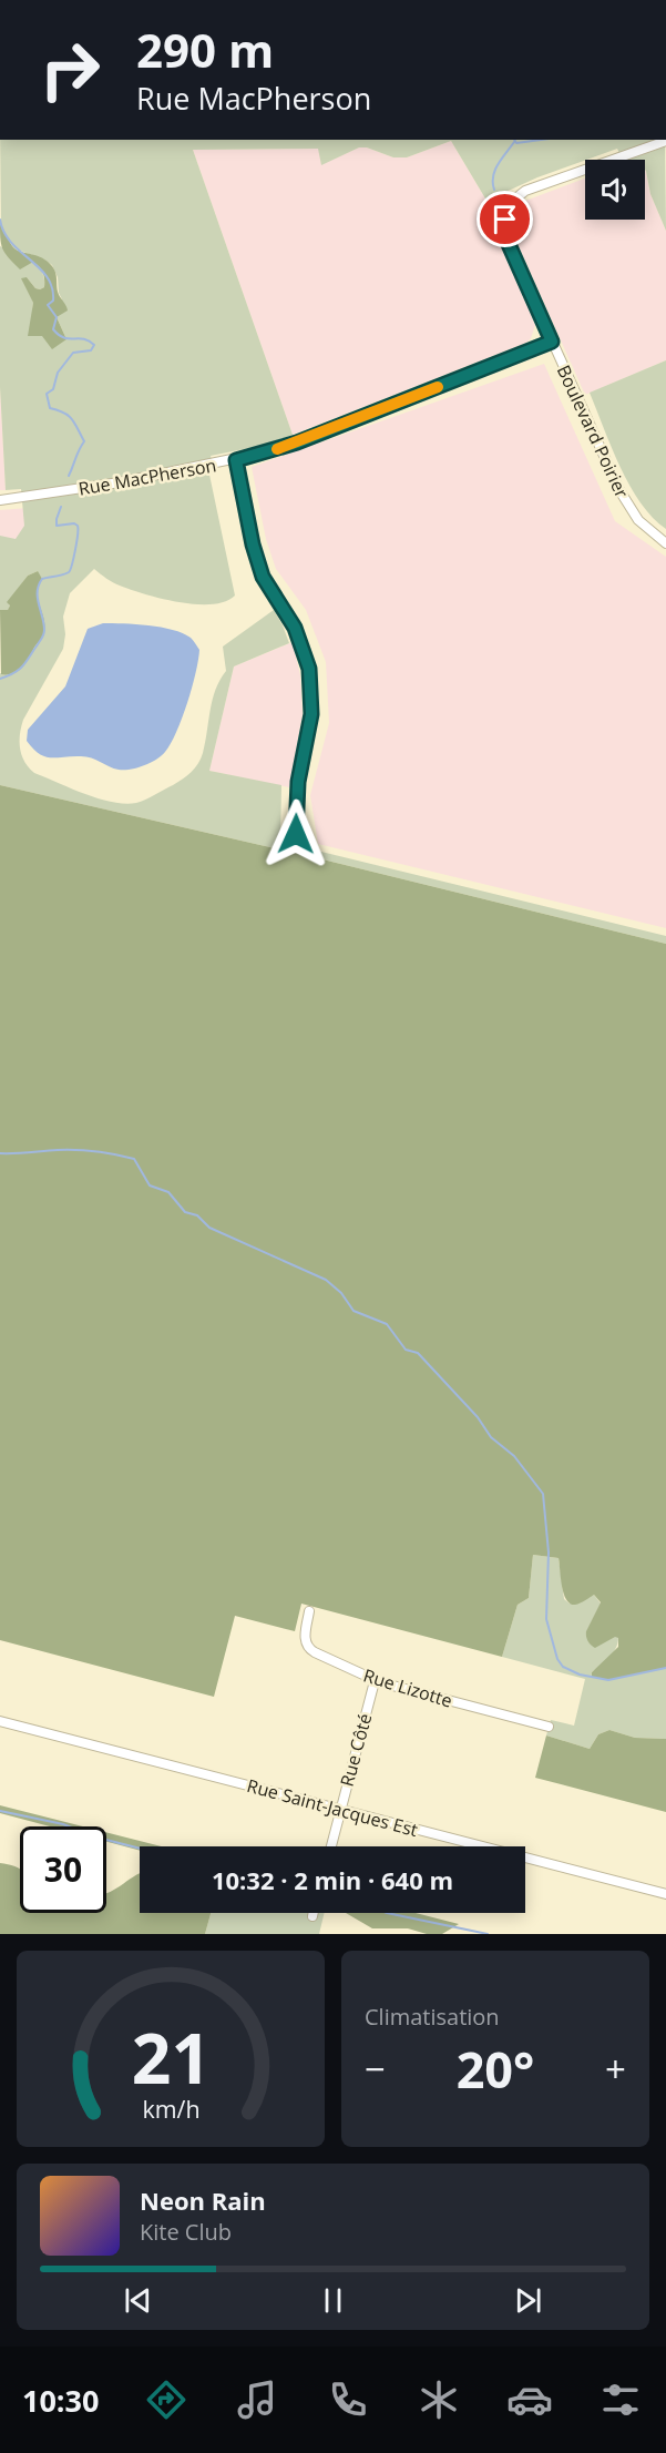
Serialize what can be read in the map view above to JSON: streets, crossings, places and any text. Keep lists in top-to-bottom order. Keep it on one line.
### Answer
{"streets":{"street":["Boulevard Poirier","Rue MacPherson","Rue Lizotte","Rue Côté","Rue Saint-Jacques Est"]},"crossings":[["Boulevard Poirier","Rue MacPherson"],["Rue Lizotte","Rue Côté"],["Rue Côté","Rue Saint-Jacques Est"]],"page":{"turn":["290 m","Rue MacPherson"],"limit":"30","trip":"10:32 · 2 min · 640 m","tile":"Climatisation","heat":["−","20°","+"],"song":["Neon Rain","Kite Club"],"tabs":"10:30","gauge":["21","km/h"]}}
